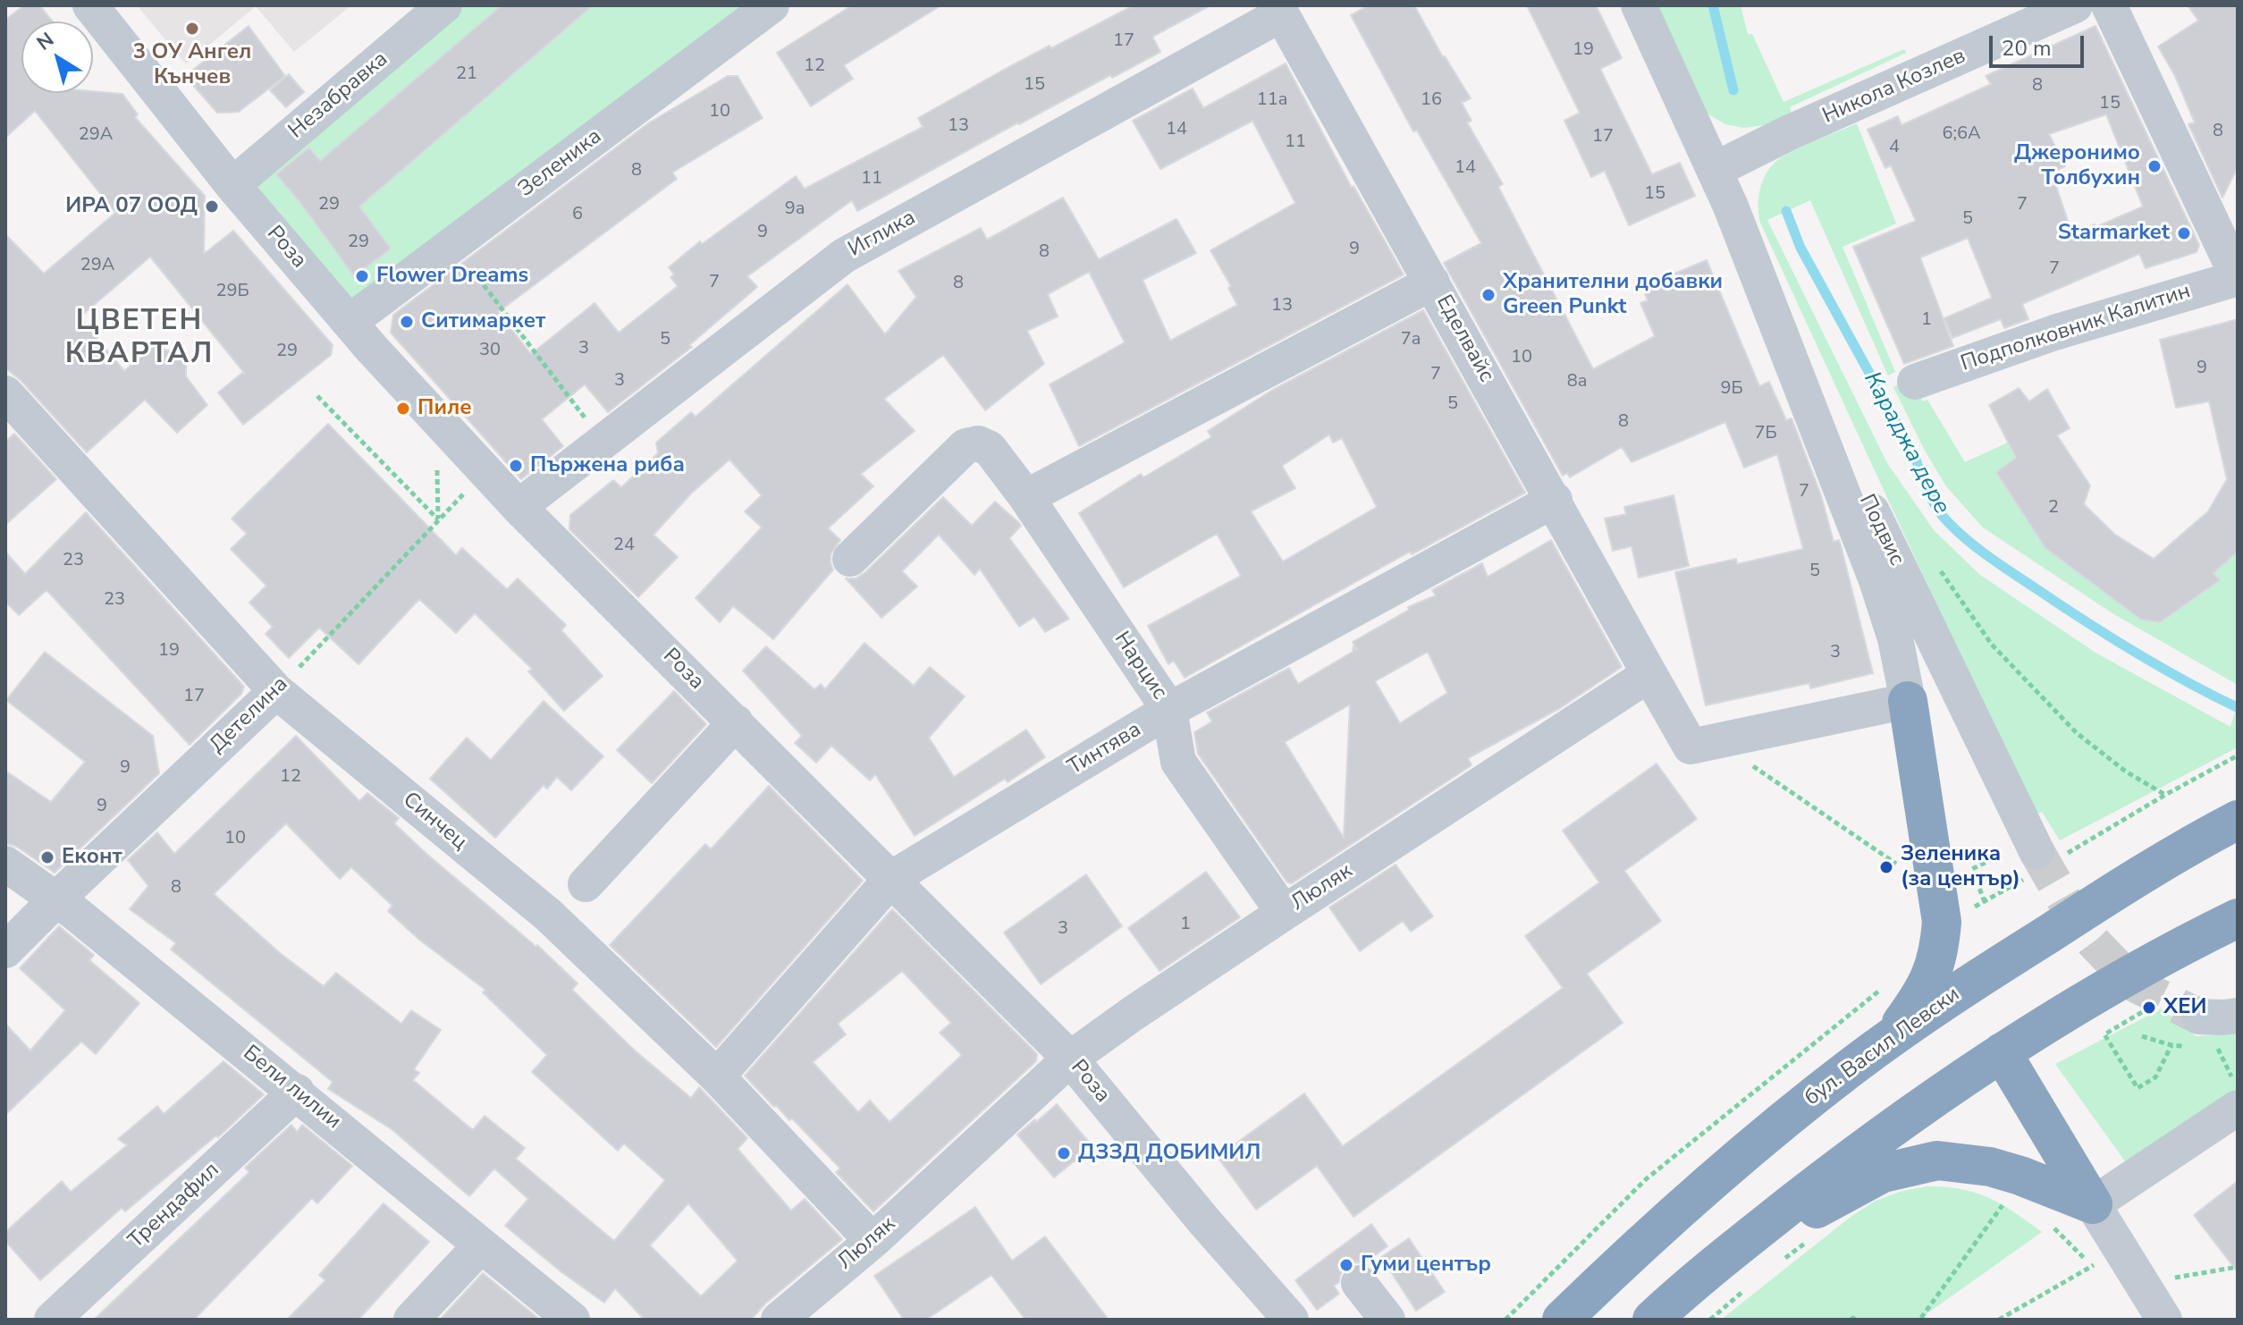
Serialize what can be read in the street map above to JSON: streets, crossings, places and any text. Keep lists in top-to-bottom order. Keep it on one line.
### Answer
{"streets":{"highway":["бул. Васил Левски"],"street":["Никола Козлев","Незабравка","Зеленика","Иглика","Роза","Подполковник Калитин","Еделвайс","Подвис","Нарцис","Детелина","Тинтява","Синчец","Люляк","Бели лилии","Трендафил"]},"crossings":[["Никола Козлев","Подвис"],["Незабравка","Роза"],["Зеленика","Роза"],["Иглика","Роза"],["Иглика","Еделвайс"],["Роза","Детелина"],["Роза","Тинтява"],["Роза","Люляк"],["Еделвайс","Тинтява"],["Еделвайс","Люляк"],["Нарцис","Тинтява"],["Нарцис","Люляк"],["Детелина","Синчец"],["Детелина","Бели лилии"],["Тинтява","Синчец"],["Синчец","Люляк"],["Бели лилии","Трендафил"]],"districts":["ЦВЕТЕН КВАРТАЛ"],"water":["Караджа дере"],"places":["3 ОУ Ангел Кънчев","Джеронимо Толбухин","ИРА 07 ООД","Starmarket","Flower Dreams","Хранителни добавки Green Punkt","Ситимаркет","Пиле","Пържена риба","Еконт","Зеленика (за център)","ХЕИ","ДЗЗД ДОБИМИЛ","Гуми център"],"house_numbers":["17","19","12","21","15","8","11a","16","15","10","13","14","8","6;6А","29А","17","11","4","14","8","11","15","29","7","9a","6","5","9","29","9","8","29А","7","7","8","29Б","13","1","5","7a","3","30","29","10","9","7","3","8a","9Б","5","8","7Б","7","2","24","23","5","23","19","3","17","9","12","9","10","8","1","3"],"scale_bar":"20 m","north":"top left"}
